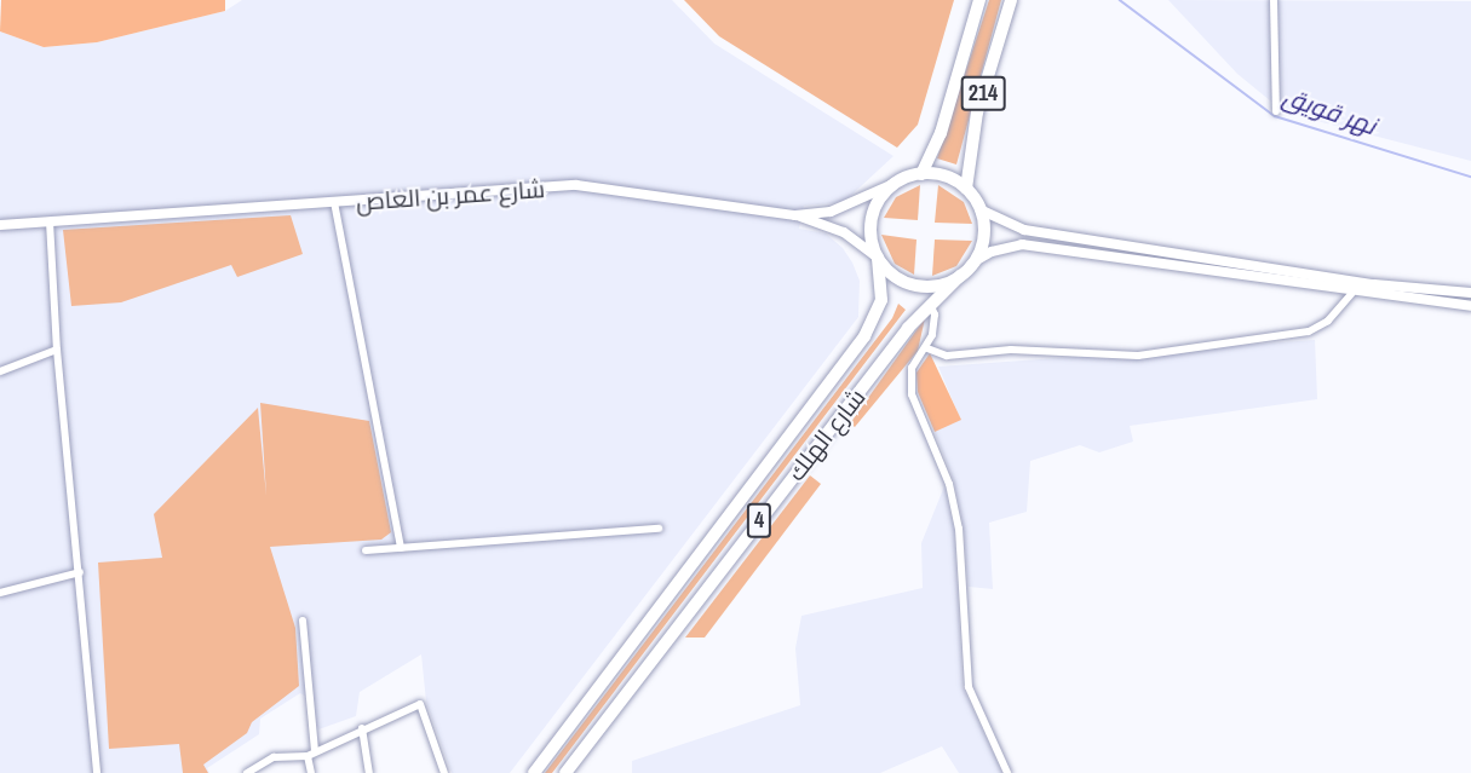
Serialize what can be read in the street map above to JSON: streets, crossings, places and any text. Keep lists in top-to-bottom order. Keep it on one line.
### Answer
{"streets":{"highway":["214","شارع الهلك","4"],"main road":["شارع عمر بن العاص"]},"crossings":[["214","شارع عمر بن العاص"],["214","شارع الهلك"],["شارع عمر بن العاص","شارع الهلك"]],"water":["نهر قويق"]}
